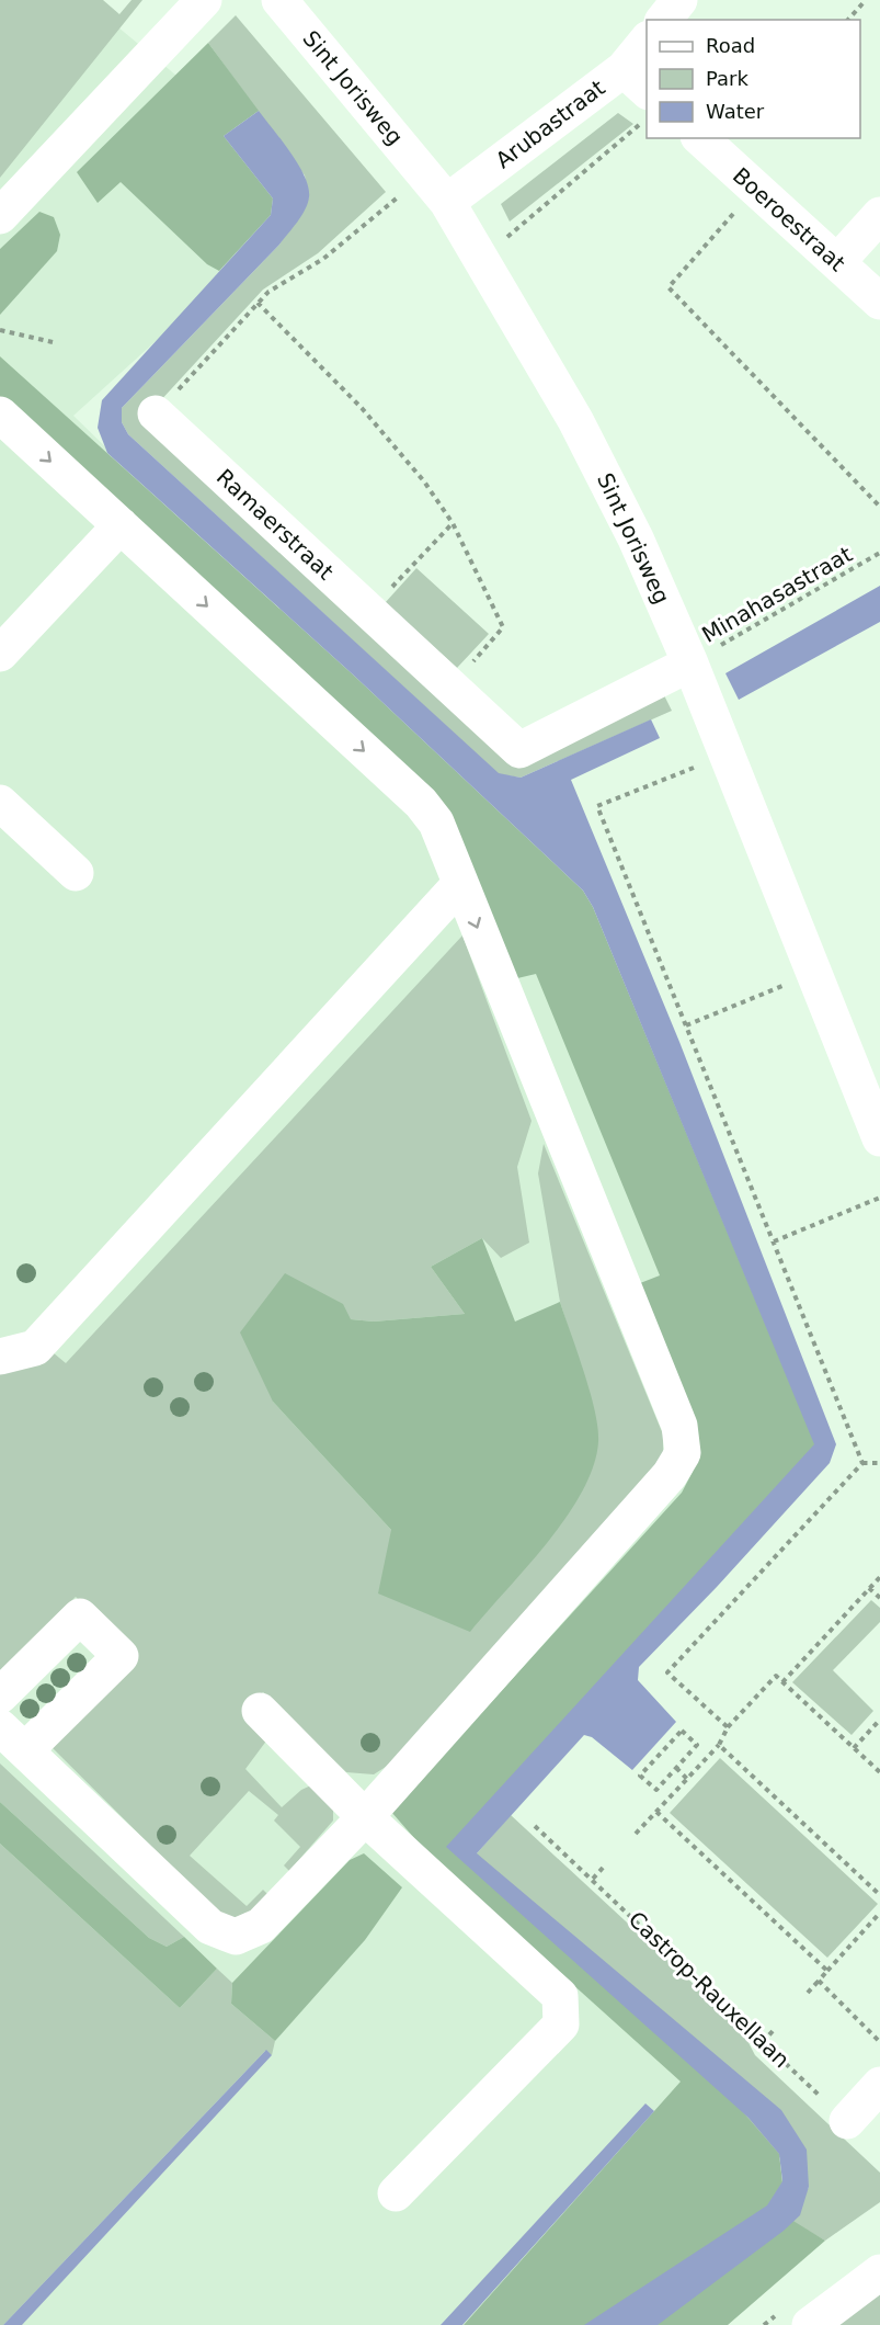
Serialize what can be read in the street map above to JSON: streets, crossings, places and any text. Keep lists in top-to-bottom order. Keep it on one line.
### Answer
{"streets":{"street":["Sint Jorisweg","Arubastraat","Boeroestraat","Ramaerstraat"],"path":["Minahasastraat","Castrop-Rauxellaan"]},"crossings":[["Sint Jorisweg","Arubastraat"],["Sint Jorisweg","Ramaerstraat"],["Sint Jorisweg","Minahasastraat"],["Ramaerstraat","Minahasastraat"]],"legend":["Road","Park","Water"]}
